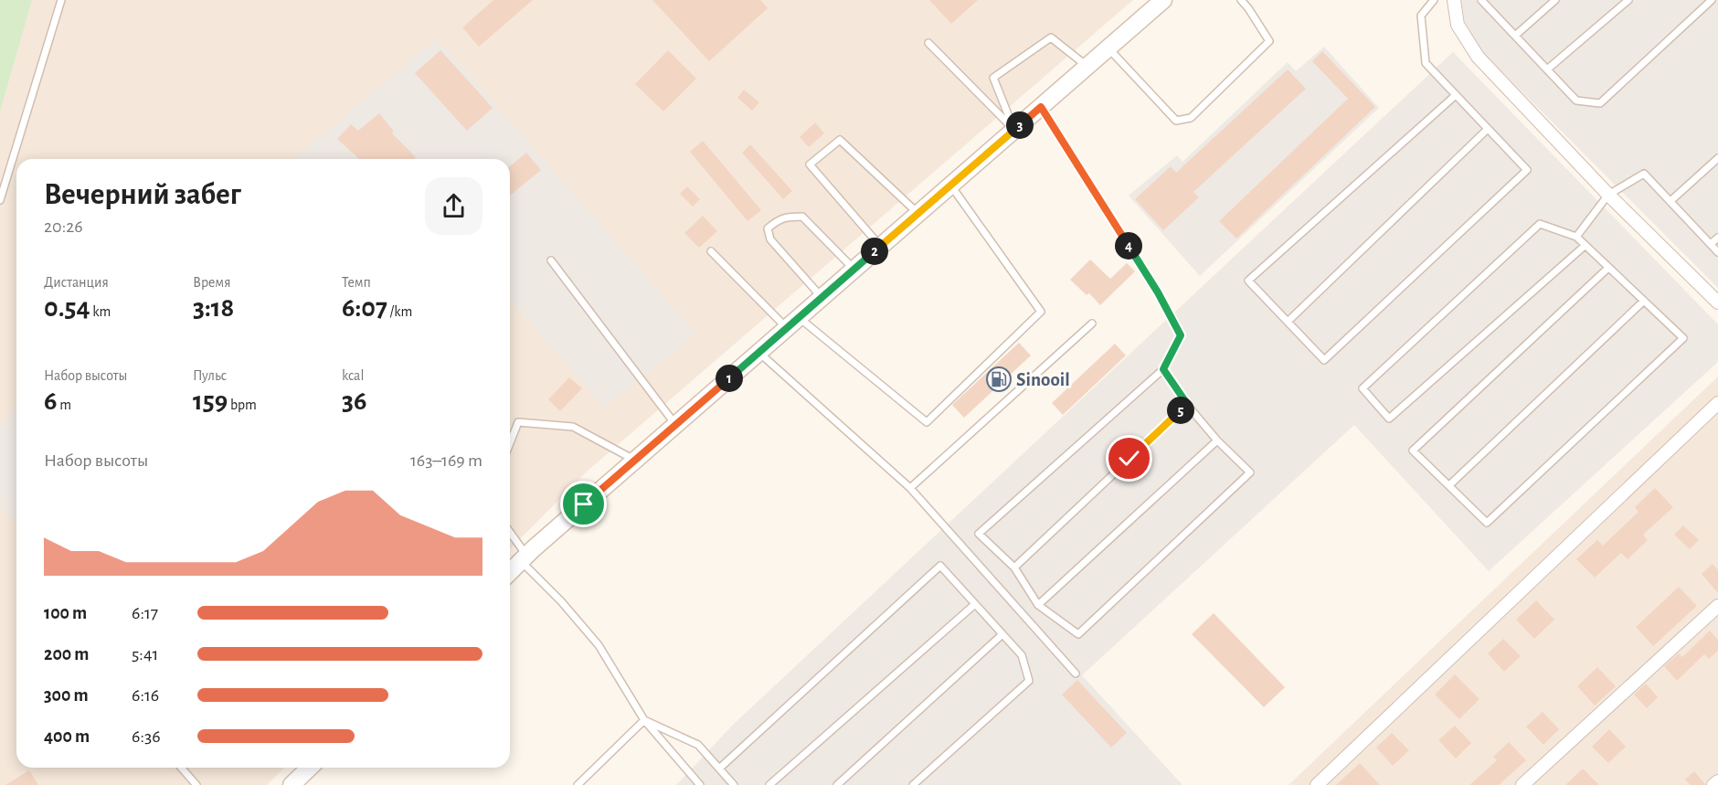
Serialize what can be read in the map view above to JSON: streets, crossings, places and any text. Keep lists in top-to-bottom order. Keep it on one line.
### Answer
{"places":{"fuel station":["Sinooil"]},"page":{"pins":["3","4","2","1","5"],"heading":["Вечерний забег","20:26"],"stats":[["Дистанция","0.54 km"],["Время","3:18"],["Темп","6:07 /km"],["Набор высоты","6 m"],["Пульс","159 bpm"],["kcal","36"]],"chart":["Набор высоты","163–169 m"],"list":[{"name":"100 m","note":"6:17"},{"name":"200 m","note":"5:41"},{"name":"300 m","note":"6:16"},{"name":"400 m","note":"6:36"}]}}
